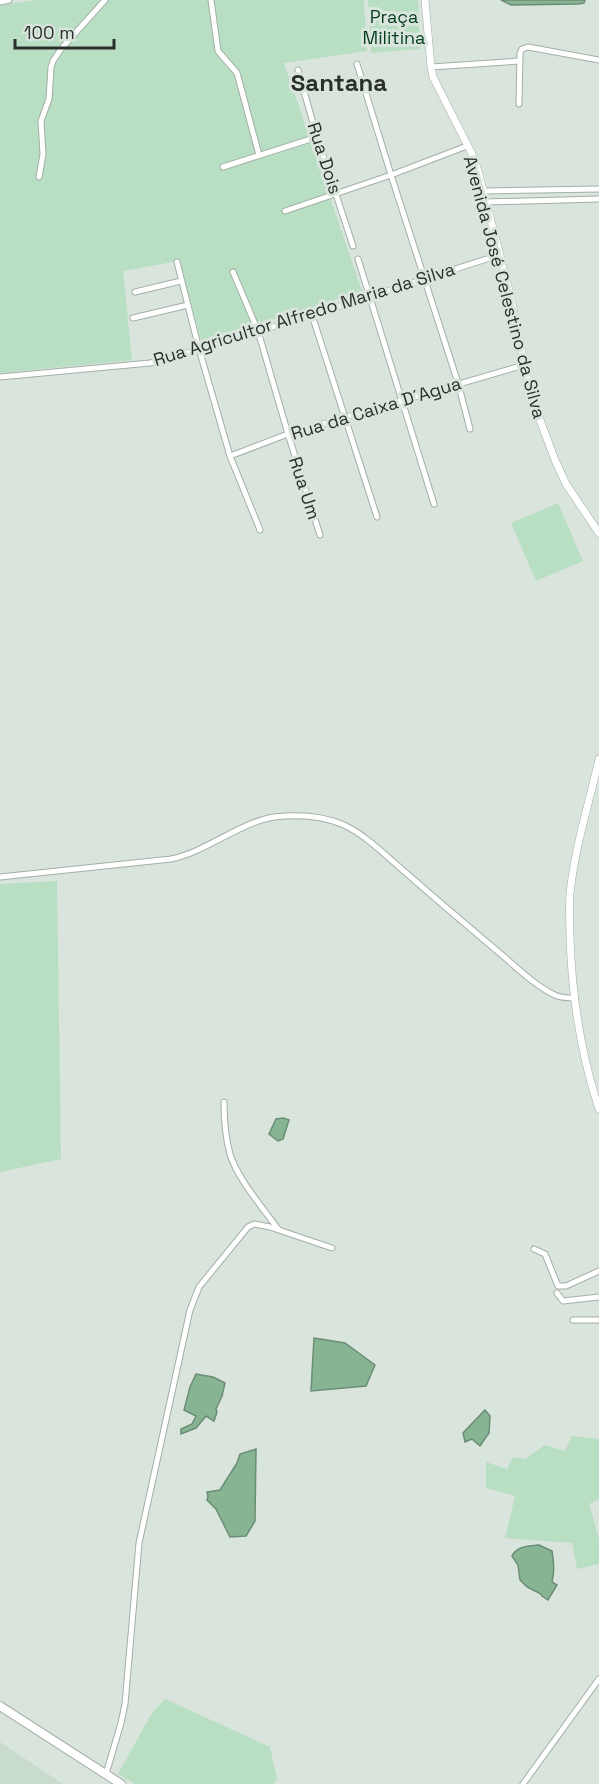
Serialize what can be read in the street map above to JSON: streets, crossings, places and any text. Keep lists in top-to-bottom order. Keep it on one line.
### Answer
{"streets":{"street":["Rua Dois","Avenida José Celestino da Silva","Rua Agricultor Alfredo Maria da Silva","Rua da Caixa D´Agua","Rua Um"]},"crossings":[["Avenida José Celestino da Silva","Rua Agricultor Alfredo Maria da Silva"],["Avenida José Celestino da Silva","Rua da Caixa D´Agua"],["Rua Agricultor Alfredo Maria da Silva","Rua Um"],["Rua da Caixa D´Agua","Rua Um"]],"districts":["Santana"],"parks":["Praça Militina"],"scale_bar":"100 m"}
